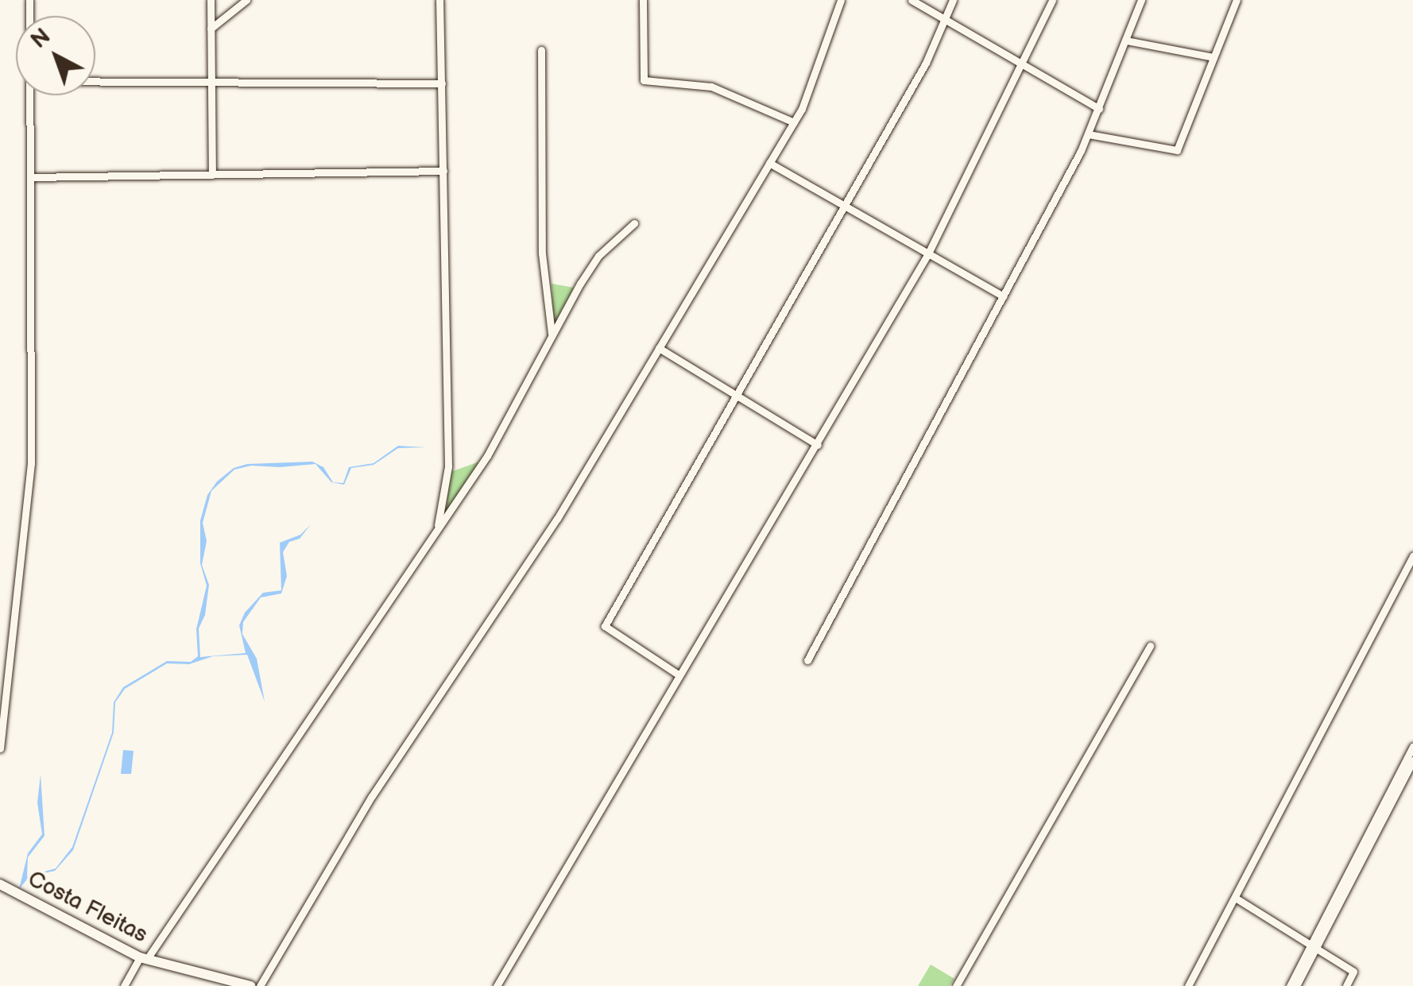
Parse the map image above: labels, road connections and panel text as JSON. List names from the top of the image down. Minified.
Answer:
{"streets":{"main road":["Costa Fleitas"]},"north":"top left"}
